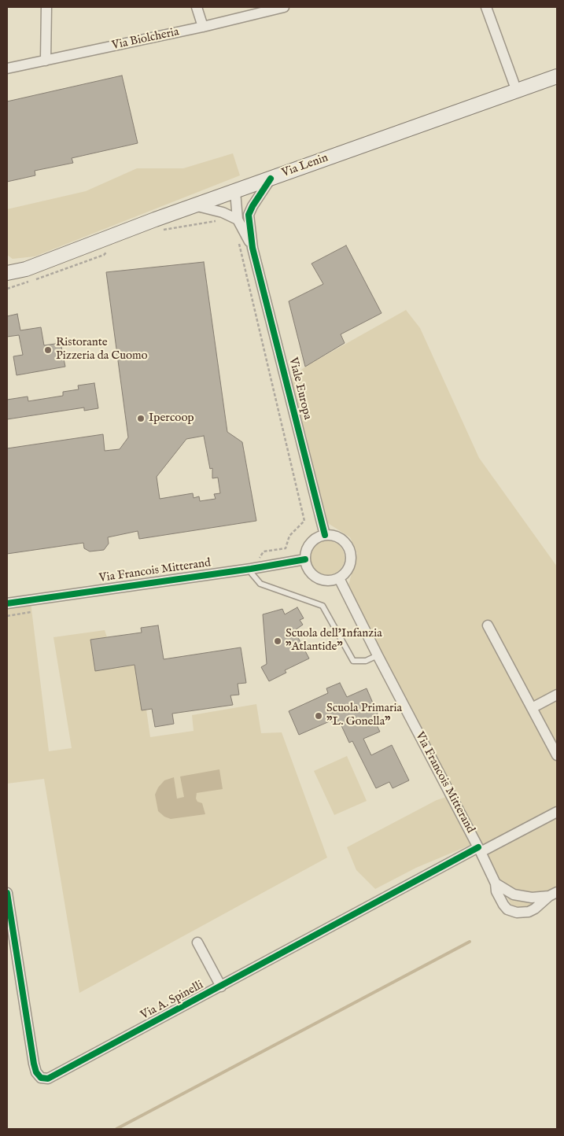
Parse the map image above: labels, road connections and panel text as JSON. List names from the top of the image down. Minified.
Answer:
{"streets":{"main road":["Via Lenin"],"street":["Via Biolcheria","Viale Europa","Via Francois Mitterand","Via A. Spinelli"]},"crossings":[["Viale Europa","Via Francois Mitterand"],["Via Francois Mitterand","Via A. Spinelli"]],"places":["Ristorante Pizzeria da Cuomo","Ipercoop","Scuola dell'Infanzia \"Atlantide\"","Scuola Primaria \"L. Gonella\""]}
